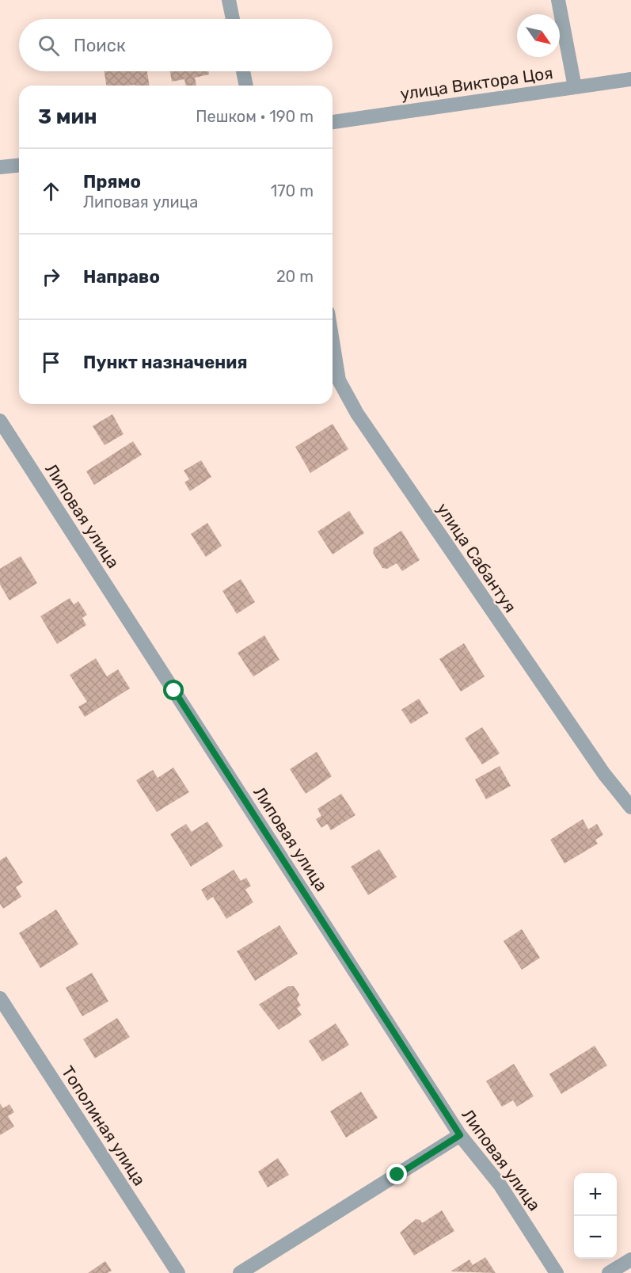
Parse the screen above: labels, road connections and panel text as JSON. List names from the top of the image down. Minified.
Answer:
{"streets":{"street":["улица Виктора Цоя","Липовая улица","улица Сабантуя","Тополиная улица"]},"north":"bottom right","page":{"search":"Поиск","heading":["3 мин","Пешком · 190 m"],"list":[["Прямо","Липовая улица","170 m"],["Направо","20 m"],"Пункт назначения"],"map_buttons":["+","−"]}}
